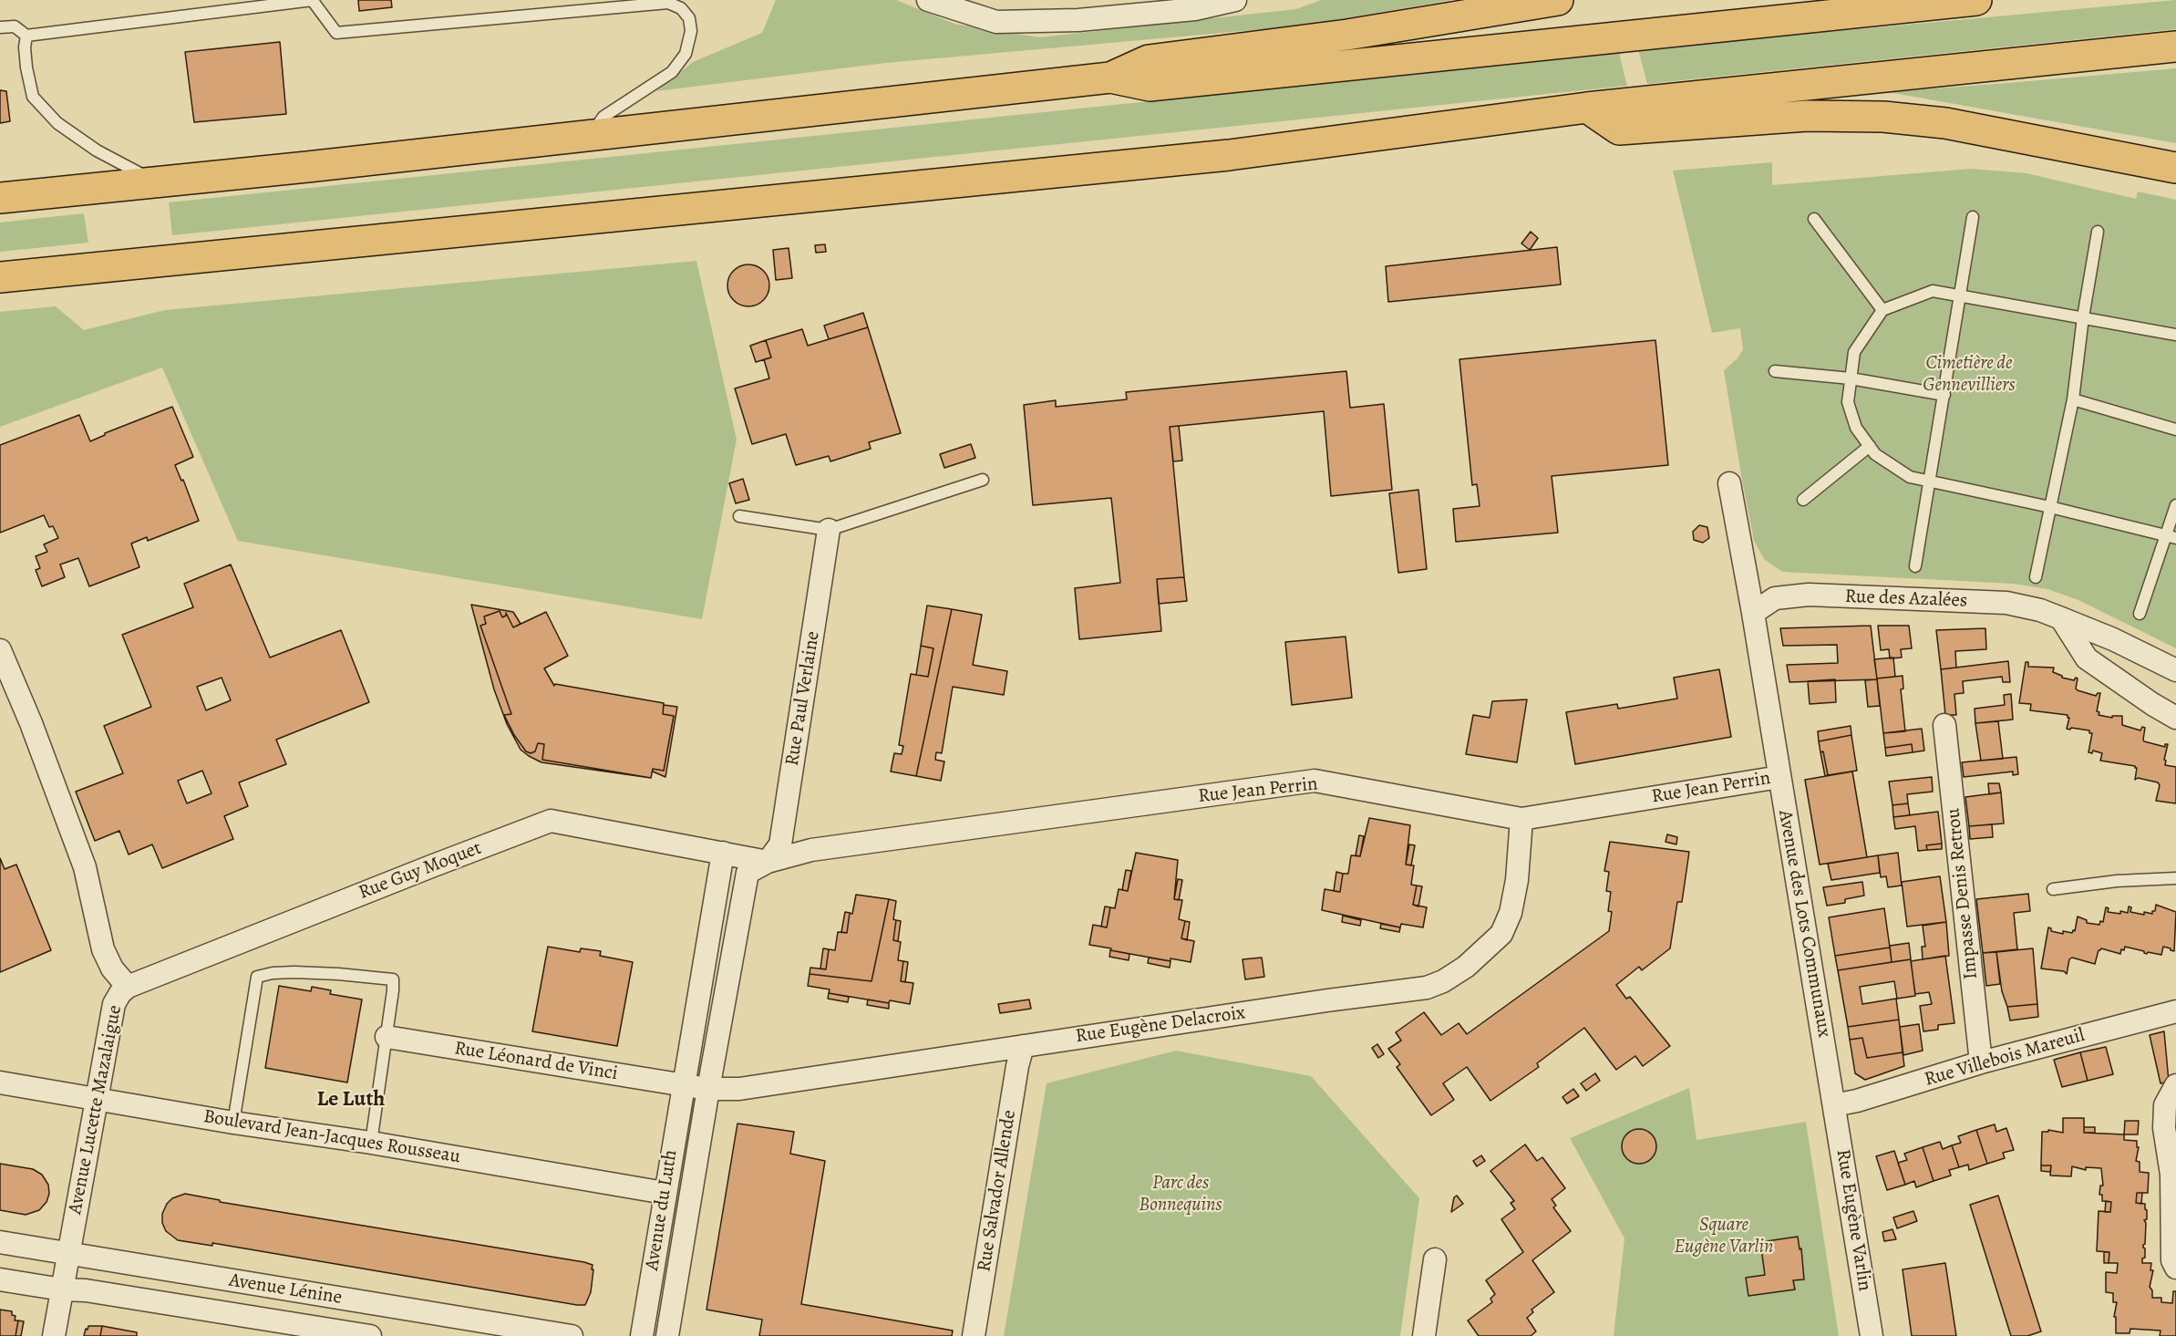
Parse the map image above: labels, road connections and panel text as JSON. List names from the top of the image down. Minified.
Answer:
{"streets":{"street":["Rue des Azalées","Rue Paul Verlaine","Rue Jean Perrin","Rue Guy Moquet","Impasse Denis Retrou","Avenue des Lots Communaux","Rue Eugène Delacroix","Rue Villebois Mareuil","Rue Léonard de Vinci","Avenue Lucette Mazalaigue","Boulevard Jean-Jacques Rousseau","Rue Salvador Allende","Avenue du Luth","Rue Eugène Varlin","Avenue Lénine"]},"crossings":[["Rue des Azalées","Avenue des Lots Communaux"],["Rue Paul Verlaine","Rue Jean Perrin"],["Rue Paul Verlaine","Rue Eugène Delacroix"],["Rue Paul Verlaine","Avenue du Luth"],["Rue Jean Perrin","Avenue des Lots Communaux"],["Rue Jean Perrin","Rue Eugène Delacroix"],["Rue Guy Moquet","Avenue Lucette Mazalaigue"],["Impasse Denis Retrou","Rue Villebois Mareuil"],["Avenue des Lots Communaux","Rue Villebois Mareuil"],["Avenue des Lots Communaux","Rue Eugène Varlin"],["Rue Eugène Delacroix","Rue Léonard de Vinci"],["Rue Eugène Delacroix","Rue Salvador Allende"],["Rue Eugène Delacroix","Avenue du Luth"],["Rue Villebois Mareuil","Rue Eugène Varlin"],["Rue Léonard de Vinci","Avenue du Luth"],["Avenue Lucette Mazalaigue","Boulevard Jean-Jacques Rousseau"],["Avenue Lucette Mazalaigue","Avenue Lénine"],["Boulevard Jean-Jacques Rousseau","Avenue du Luth"]],"districts":["Le Luth"],"parks":["Cimetière de Gennevilliers","Parc des Bonnequins","Square Eugène Varlin"]}
